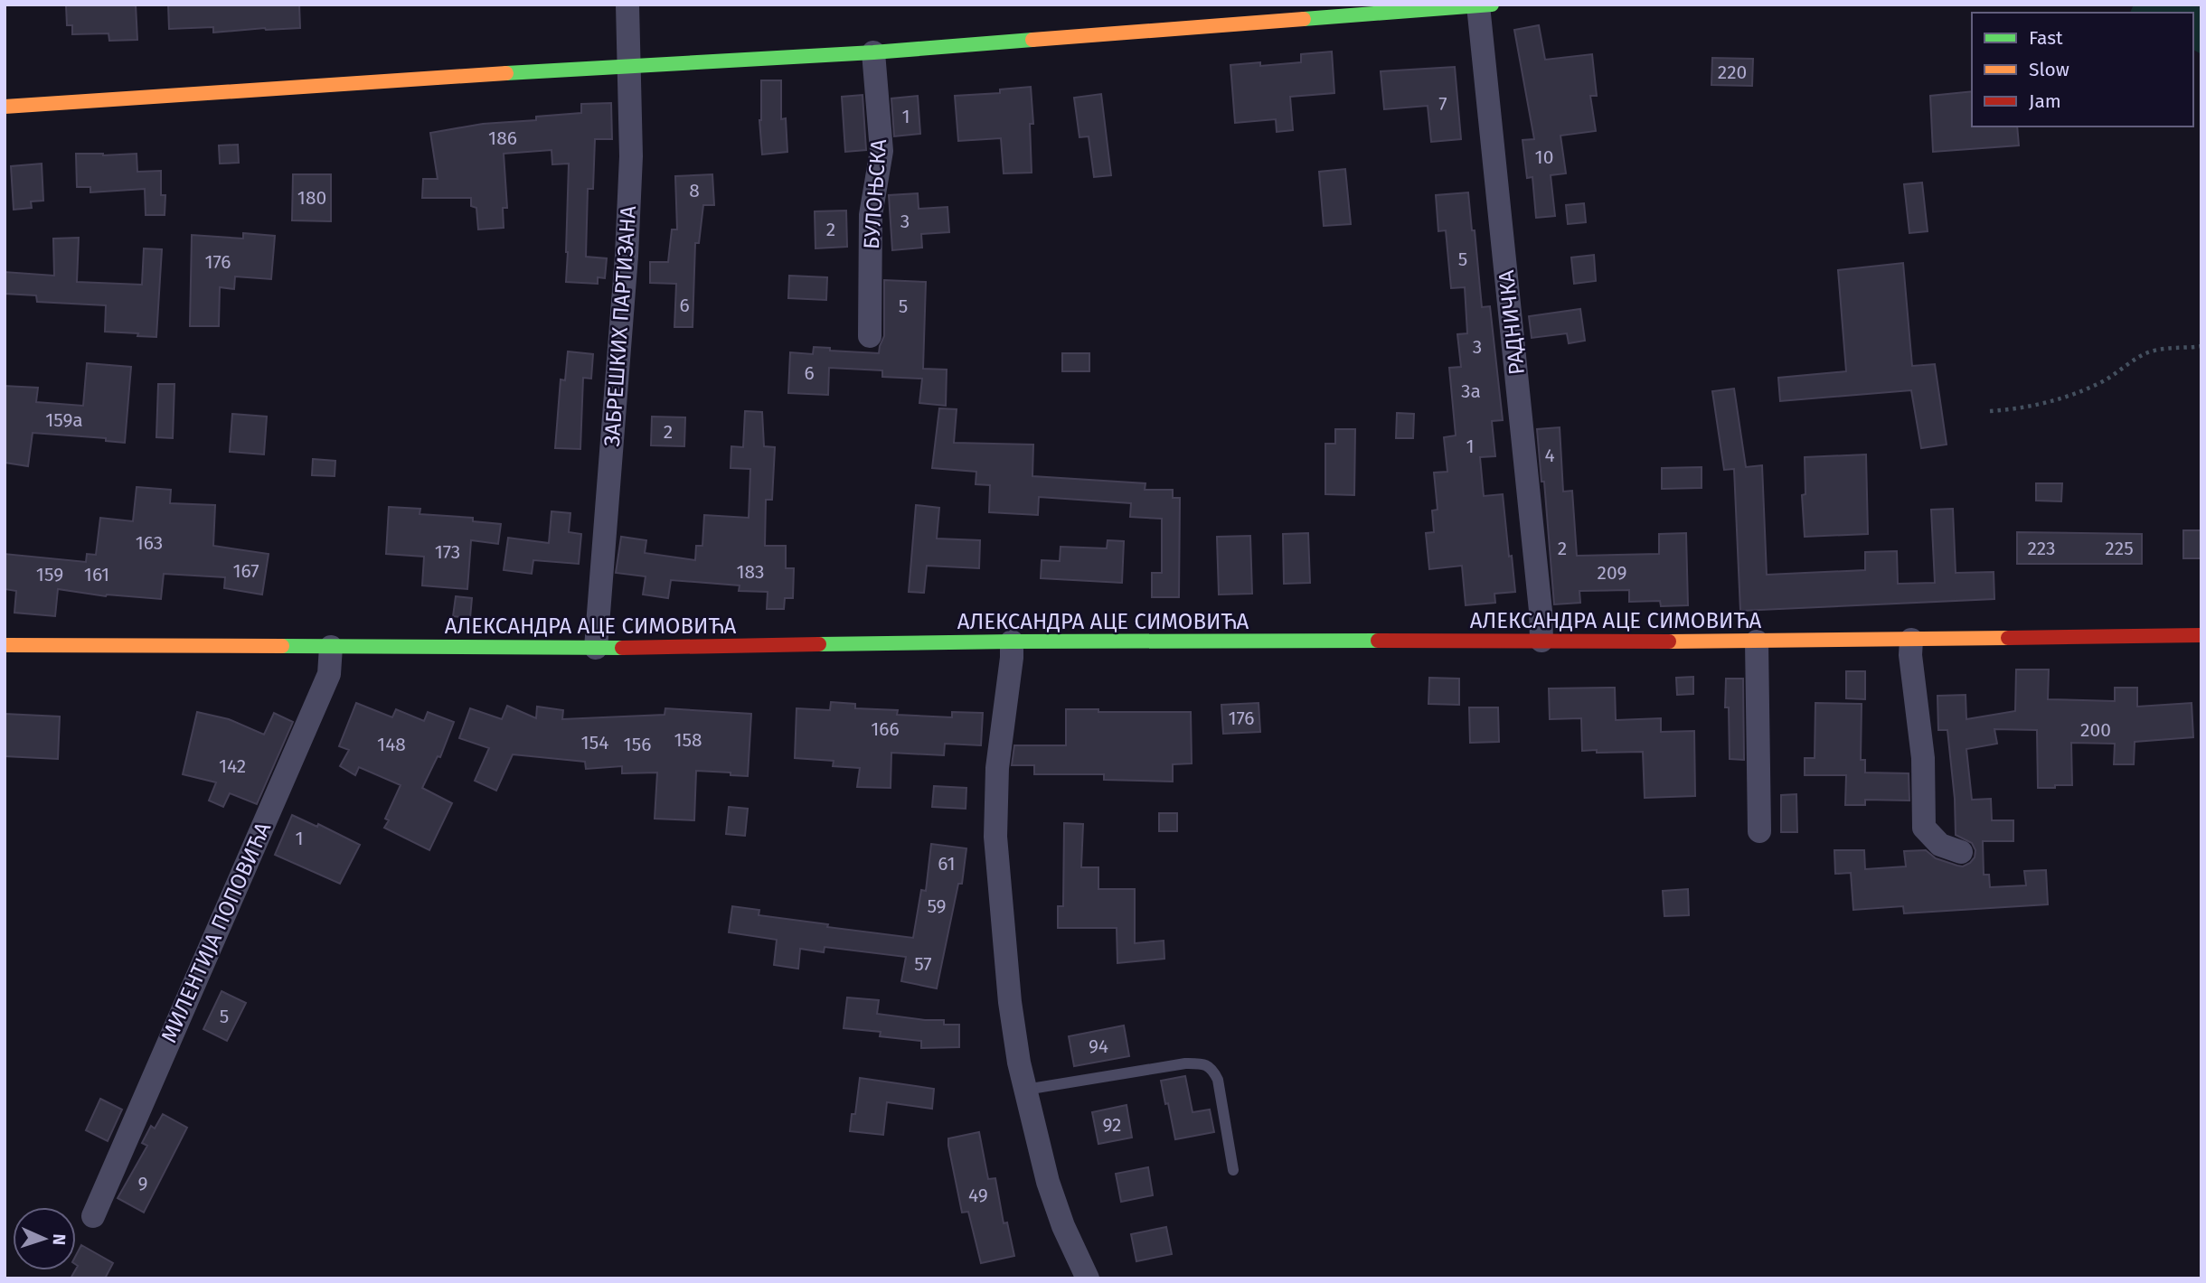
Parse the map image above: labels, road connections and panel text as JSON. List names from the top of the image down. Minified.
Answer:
{"streets":{"street":["БУЛОЊСКА","РАДНИЧКА","ЗАБРЕШКИХ ПАРТИЗАНА","АЛЕКСАНДРА АЦЕ СИМОВИЋА","МИЛЕНТИЈА ПОПОВИЋА"]},"crossings":[["РАДНИЧКА","АЛЕКСАНДРА АЦЕ СИМОВИЋА"],["ЗАБРЕШКИХ ПАРТИЗАНА","АЛЕКСАНДРА АЦЕ СИМОВИЋА"],["АЛЕКСАНДРА АЦЕ СИМОВИЋА","МИЛЕНТИЈА ПОПОВИЋА"]],"house_numbers":["220","7","1","186","10","8","180","3","2","5","176","6","5","3","6","3a","159a","2","1","4","163","2","223","225","173","167","183","209","159","161","176","166","200","158","154","148","156","142","1","61","59","57","5","94","92","9","49"],"legend":["Fast","Slow","Jam"],"north":"right"}
